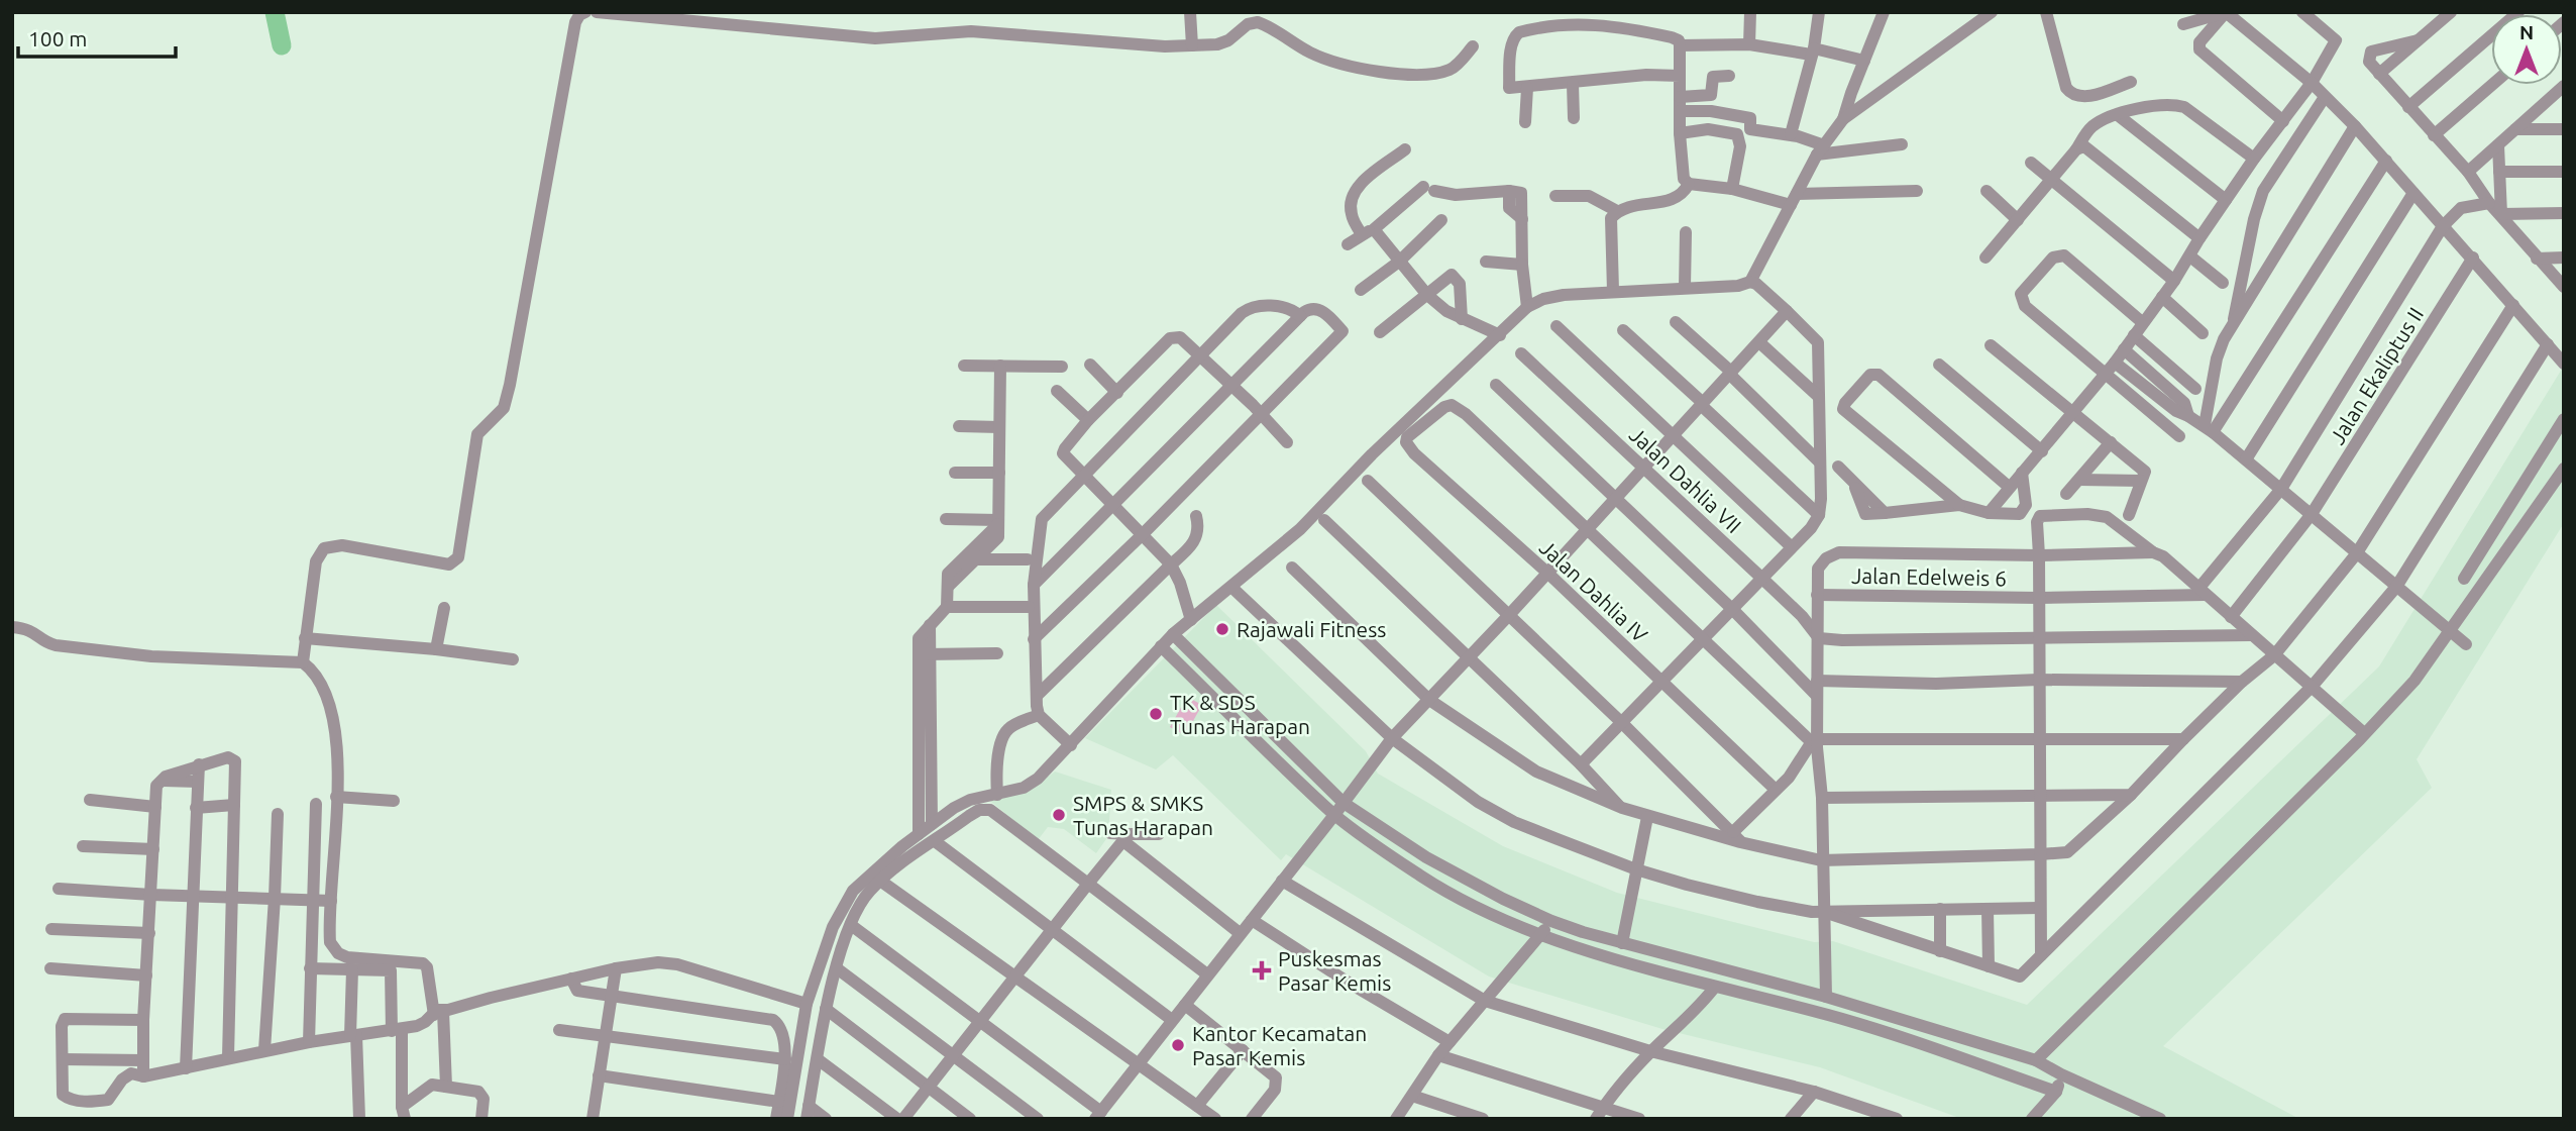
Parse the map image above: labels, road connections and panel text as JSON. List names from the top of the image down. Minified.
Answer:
{"streets":{"street":["Jalan Ekaliptus II","Jalan Dahlia VII","Jalan Edelweis 6","Jalan Dahlia IV"]},"places":{"other":["Rajawali Fitness","TK & SDS Tunas Harapan","SMPS & SMKS Tunas Harapan","Kantor Kecamatan Pasar Kemis"],"health":["Puskesmas Pasar Kemis"]},"scale_bar":"100 m","north":"top"}
